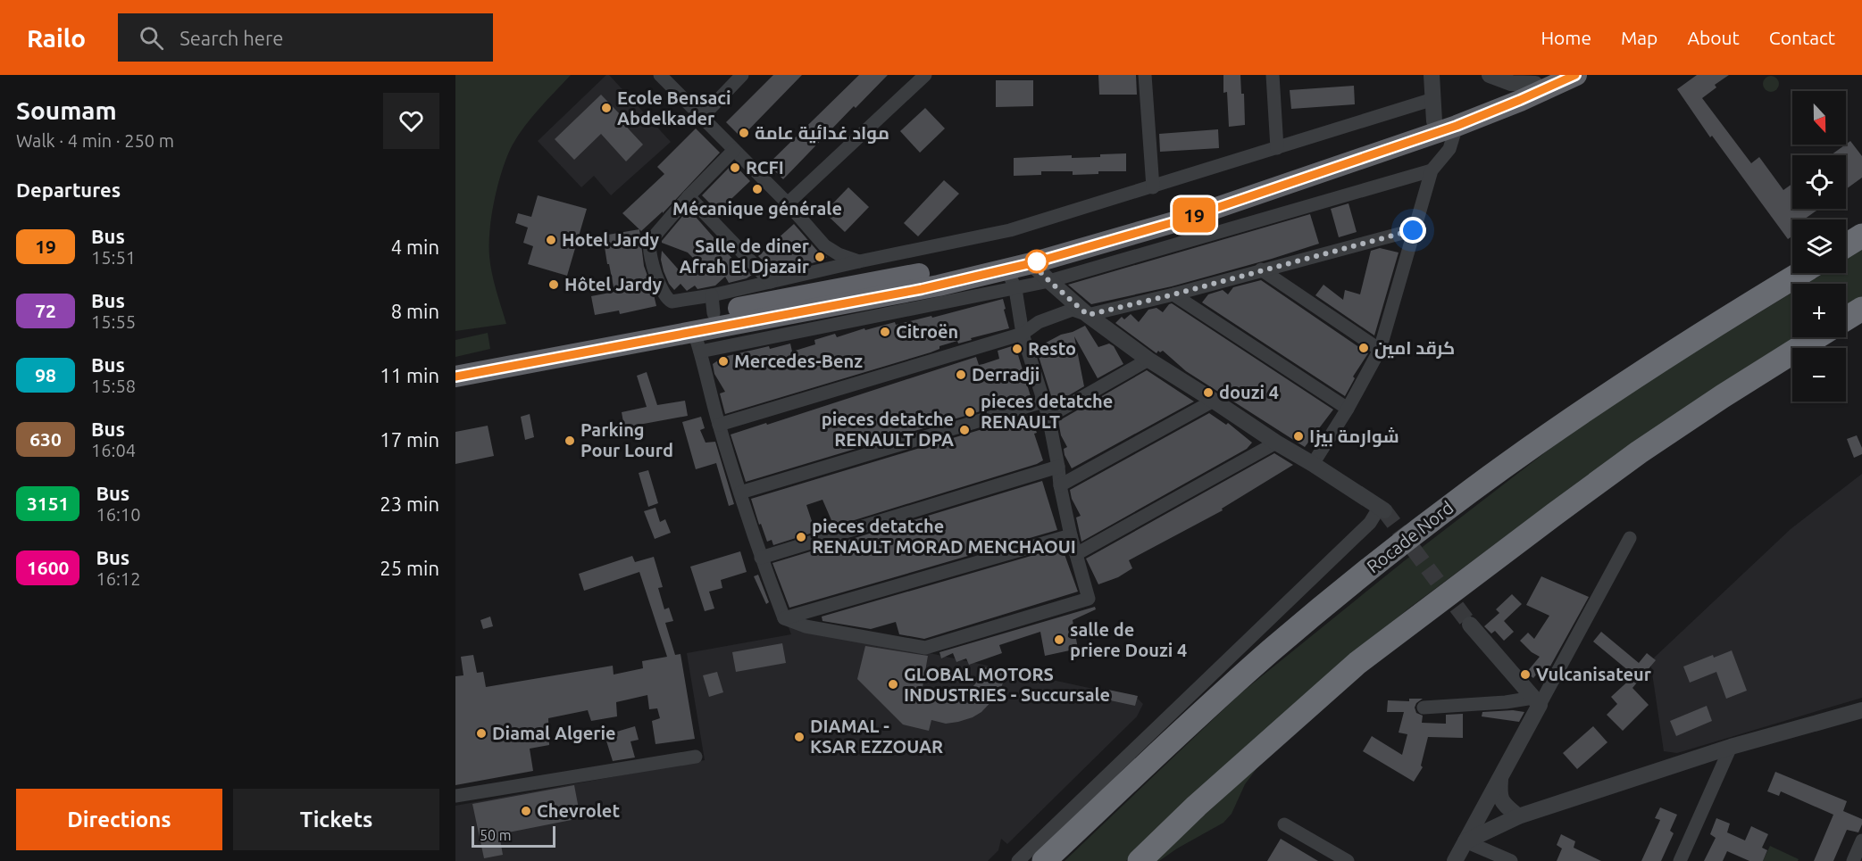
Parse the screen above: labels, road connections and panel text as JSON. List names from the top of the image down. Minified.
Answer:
{"streets":{"highway":["Rocade Nord"]},"places":["Ecole Bensaci Abdelkader","مواد غدائية عامة","RCFI","Mécanique générale","Hotel Jardy","Salle de diner Afrah El Djazair","Hôtel Jardy","Citroën","كرقد امين","Resto","Mercedes-Benz","Derradji","douzi 4","pieces detatche RENAULT","pieces detatche RENAULT DPA","شوارمة بيزا","Parking Pour Lourd","pieces detatche RENAULT MORAD MENCHAOUI","salle de priere Douzi 4","Vulcanisateur","GLOBAL MOTORS INDUSTRIES - Succursale","Diamal Algerie","DIAMAL - KSAR EZZOUAR","Chevrolet"],"lines":["bus line 19"],"scale_bar":"50 m","north":"bottom","page":{"header":"Railo","search":"Search here","nav":["Home","Map","About","Contact"],"heading":[["Soumam","Walk · 4 min · 250 m"],"Departures"],"on_map":"19","map_buttons":["+","−"],"list":[{"mark":"19","name":"Bus","note":"15:51","value":"4 min"},{"mark":"72","name":"Bus","note":"15:55","value":"8 min"},{"mark":"98","name":"Bus","note":"15:58","value":"11 min"},{"mark":"630","name":"Bus","note":"16:04","value":"17 min"},{"mark":"3151","name":"Bus","note":"16:10","value":"23 min"},{"mark":"1600","name":"Bus","note":"16:12","value":"25 min"}],"buttons":["Directions","Tickets"],"scale":"50 m"}}
